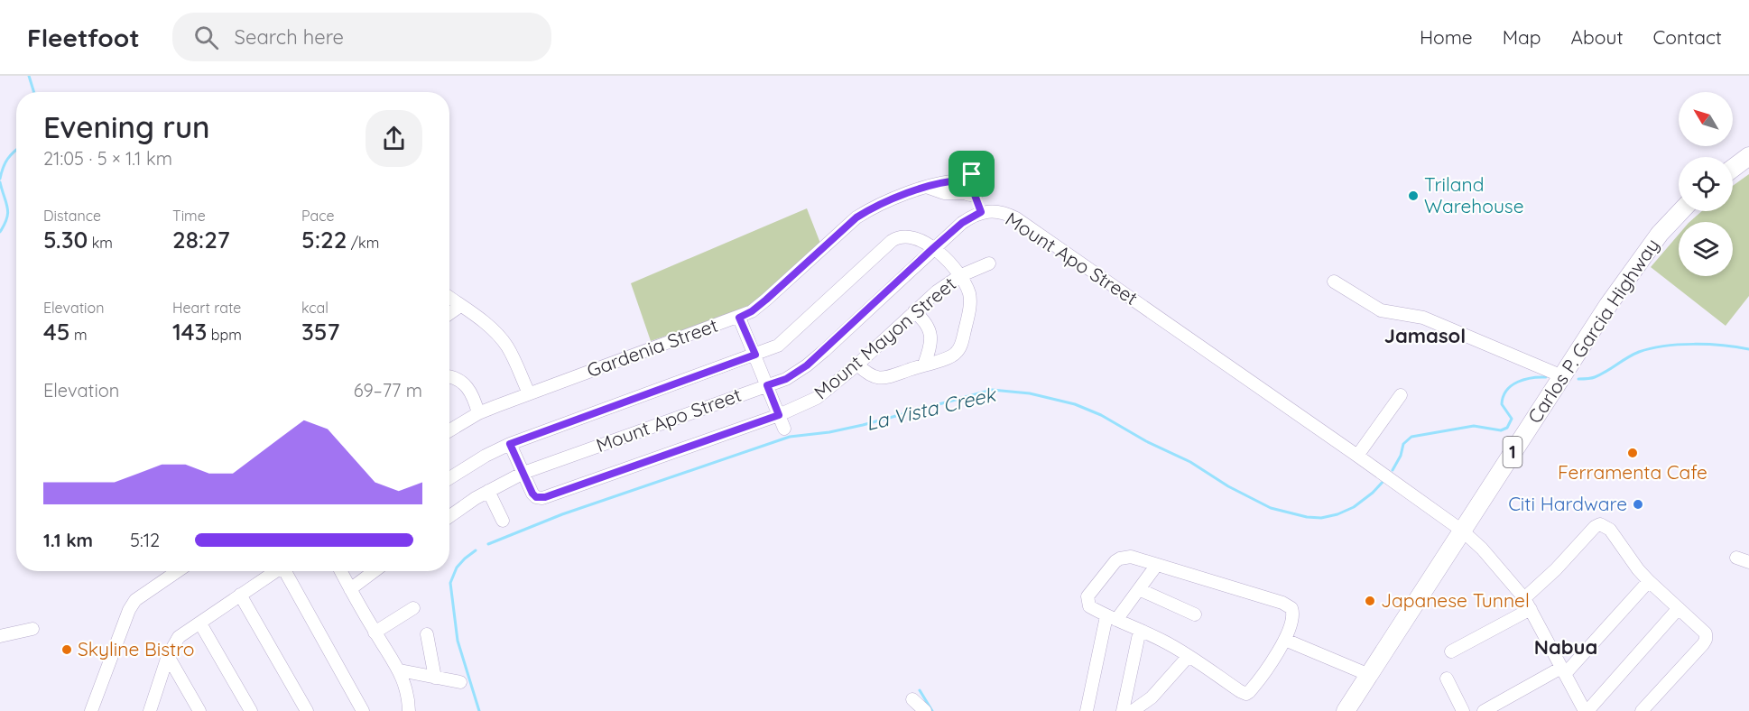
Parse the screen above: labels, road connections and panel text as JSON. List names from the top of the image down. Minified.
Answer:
{"streets":{"highway":["Carlos P. Garcia Highway","1"],"street":["Mount Apo Street","Mount Mayon Street","Gardenia Street"]},"crossings":[["Mount Apo Street","Carlos P. Garcia Highway"],["Mount Apo Street","Mount Mayon Street"],["Mount Apo Street","Gardenia Street"]],"districts":["Jamasol","Nabua"],"water":["La Vista Creek"],"places":["Triland Warehouse","Ferramenta Cafe","Citi Hardware","Japanese Tunnel","Skyline Bistro"],"north":"top left","page":{"header":"Fleetfoot","search":"Search here","nav":["Home","Map","About","Contact"],"heading":["Evening run","21:05 · 5 × 1.1 km"],"stats":[["Distance","5.30 km"],["Time","28:27"],["Pace","5:22 /km"],["Elevation","45 m"],["Heart rate","143 bpm"],["kcal","357"]],"chart":["Elevation","69–77 m"],"list":[{"name":"1.1 km","note":"5:12"}]}}
